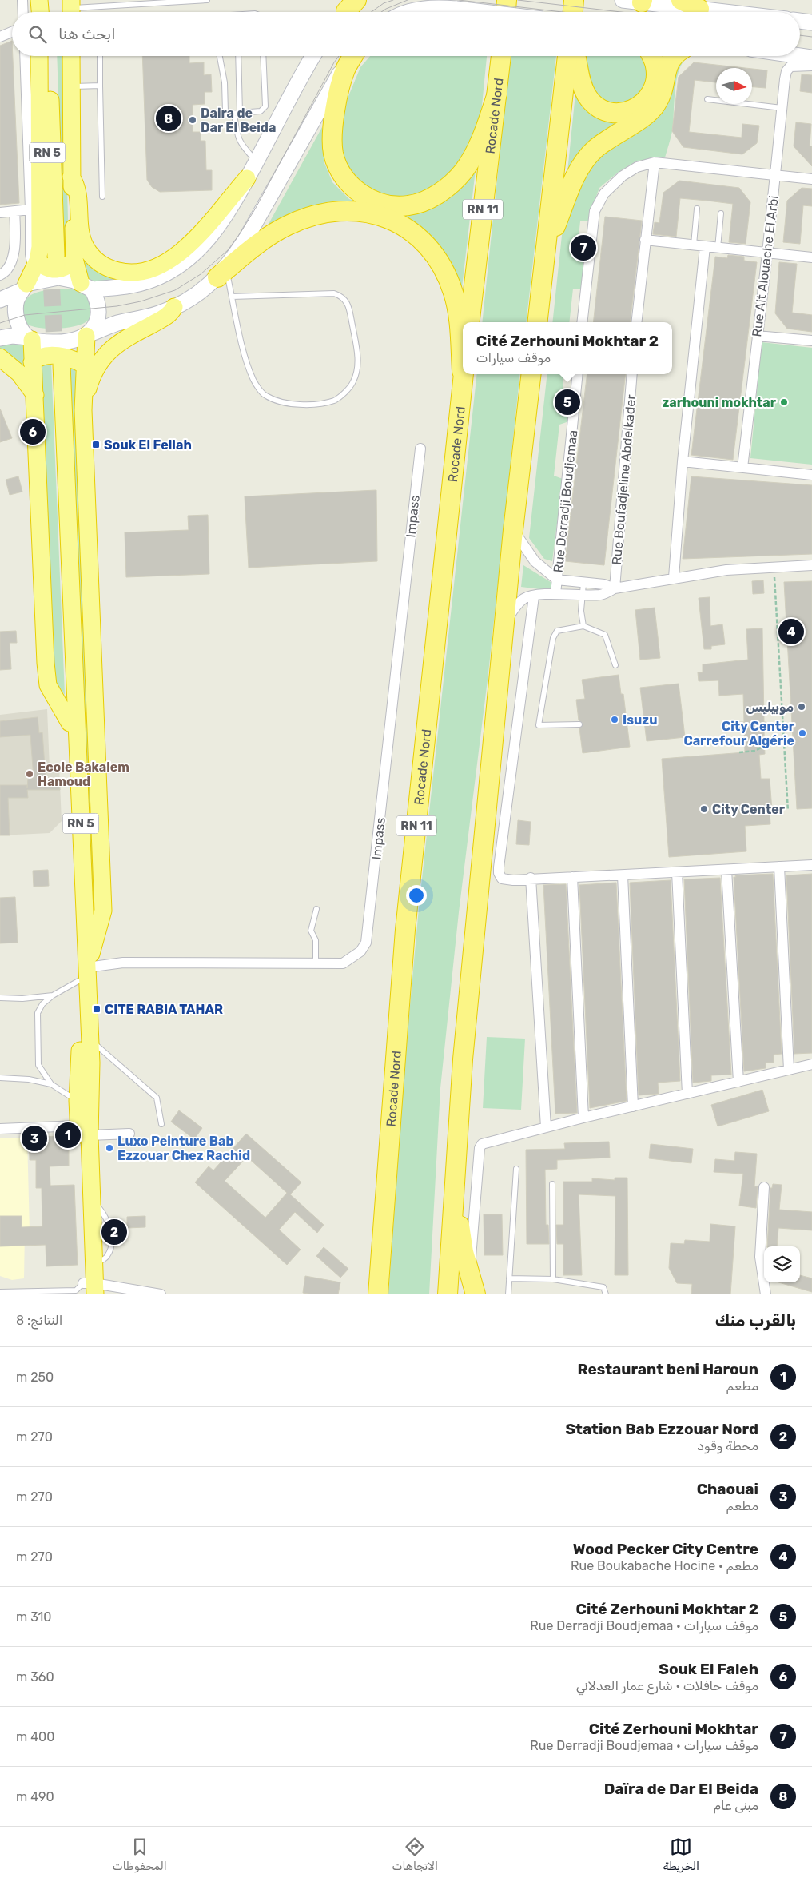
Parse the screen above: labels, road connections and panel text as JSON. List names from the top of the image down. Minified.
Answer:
{"streets":{"highway":["Rocade Nord","RN 5","RN 11"],"street":["Rue Ait Alouache El Arbi","Rue Boufadjeline Abdelkader","Rue Derradji Boudjemaa","Impass"]},"crossings":[["RN 5","Impass"],["Rue Boufadjeline Abdelkader","Rue Derradji Boudjemaa"]],"places":{"other":["Daira de Dar El Beida","zarhouni mokhtar","موبيليس","Isuzu","City Center Carrefour Algérie","Ecole Bakalem Hamoud","City Center","Luxo Peinture Bab Ezzouar Chez Rachid"],"transit":["Souk El Fellah","CITE RABIA TAHAR"]},"north":"right","page":{"search":"ابحث هنا","pins":["8","7","5","6","4","1","3","2"],"popup":["Cité Zerhouni Mokhtar 2","موقف سيارات"],"heading":["بالقرب منك","النتائج: 8"],"list":[{"mark":"1","name":"Restaurant beni Haroun","note":"مطعم","value":"250 m"},{"mark":"2","name":"Station Bab Ezzouar Nord","note":"محطة وقود","value":"270 m"},{"mark":"3","name":"Chaouai","note":"مطعم","value":"270 m"},{"mark":"4","name":"Wood Pecker City Centre","note":"مطعم · Rue Boukabache Hocine","value":"270 m"},{"mark":"5","name":"Cité Zerhouni Mokhtar 2","note":"موقف سيارات · Rue Derradji Boudjemaa","value":"310 m"},{"mark":"6","name":"Souk El Faleh","note":"موقف حافلات · شارع عمار العدلاني","value":"360 m"},{"mark":"7","name":"Cité Zerhouni Mokhtar","note":"موقف سيارات · Rue Derradji Boudjemaa","value":"400 m"},{"mark":"8","name":"Daïra de Dar El Beida","note":"مبنى عام","value":"490 m"}],"nav":["الخريطة","الاتجاهات","المحفوظات"]}}
